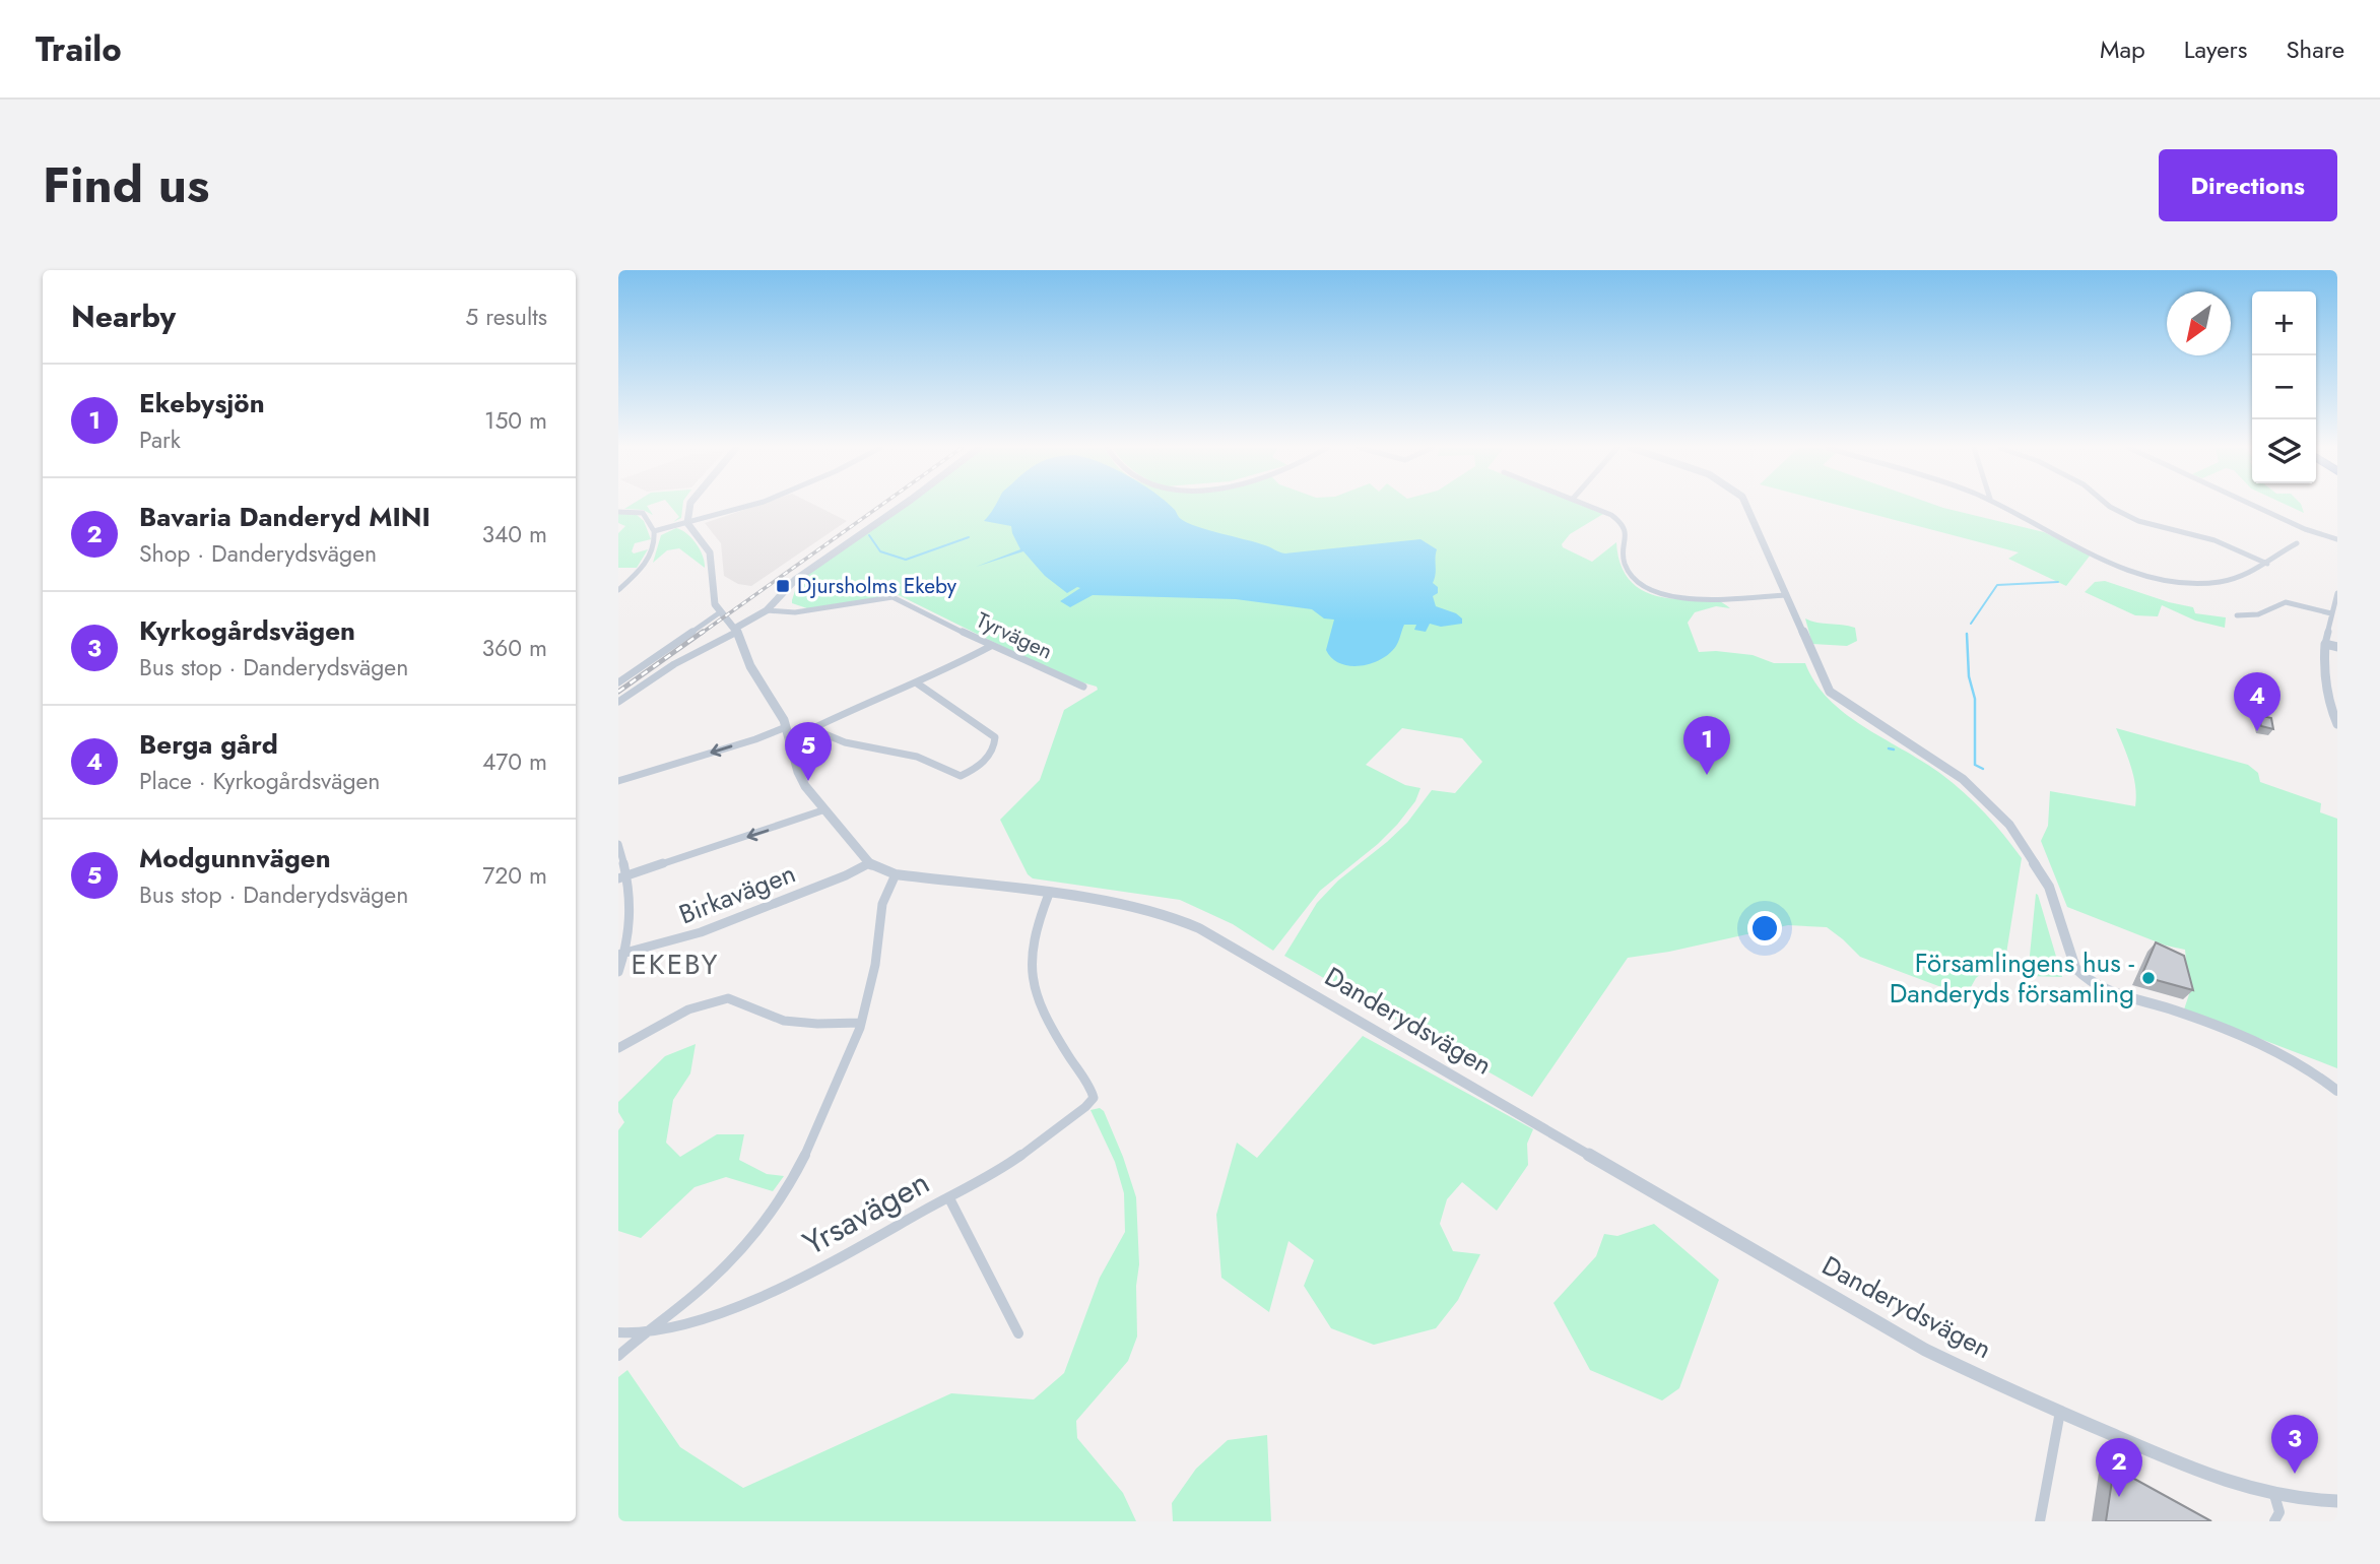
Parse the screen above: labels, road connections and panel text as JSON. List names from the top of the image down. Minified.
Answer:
{"streets":{"street":["Tyrvägen","Birkavägen","Danderydsvägen","Yrsavägen"]},"crossings":[["Birkavägen","Danderydsvägen"],["Danderydsvägen","Yrsavägen"]],"districts":["EKEBY"],"places":{"transit":["Djursholms Ekeby"],"other":["Församlingens hus - Danderyds församling"]},"north":"bottom left","page":{"header":"Trailo","nav":["Map","Layers","Share"],"title":"Find us","buttons":"Directions","heading":["Nearby","5 results"],"map_buttons":["+","−"],"list":[{"mark":"1","name":"Ekebysjön","note":"Park","value":"150 m"},{"mark":"2","name":"Bavaria Danderyd MINI","note":"Shop · Danderydsvägen","value":"340 m"},{"mark":"3","name":"Kyrkogårdsvägen","note":"Bus stop · Danderydsvägen","value":"360 m"},{"mark":"4","name":"Berga gård","note":"Place · Kyrkogårdsvägen","value":"470 m"},{"mark":"5","name":"Modgunnvägen","note":"Bus stop · Danderydsvägen","value":"720 m"}],"pins":["4","1","5","3","2"]}}
